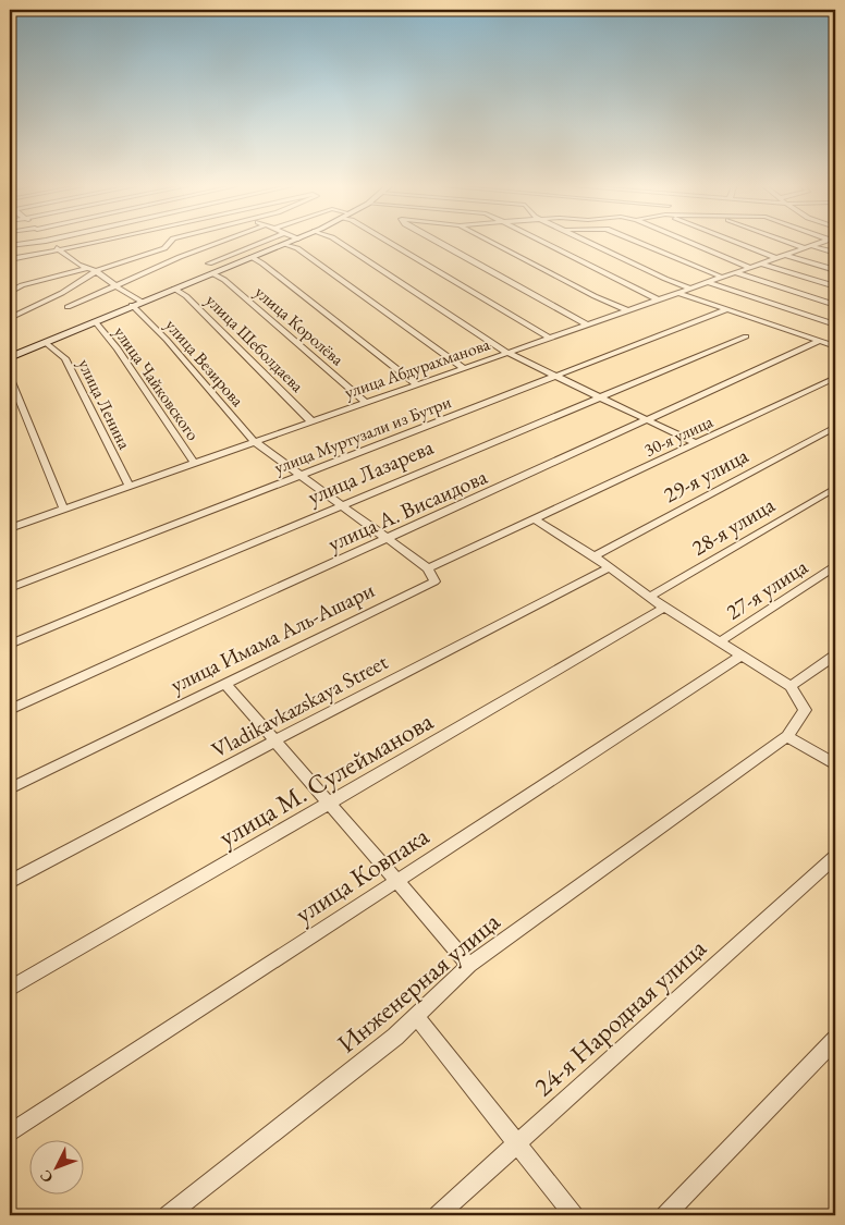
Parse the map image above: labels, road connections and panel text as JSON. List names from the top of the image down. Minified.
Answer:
{"streets":{"street":["улица Королёва","улица Шеболдаева","улица Везирова","улица Абдурахманова","улица Чайковского","улица Ленина","улица Муртузали из Бутри","30-я улица","улица Лазарева","29-я улица","улица А. Висаидова","28-я улица","27-я улица","улица Имама Аль-Ашари","Vladikavkazskaya Street","улица М. Сулейманова","улица Ковпака","Инженерная улица","24-я Народная улица"]},"crossings":[["улица Королёва","улица Абдурахманова"],["улица Шеболдаева","улица Абдурахманова"],["улица Везирова","улица Абдурахманова"],["улица Везирова","улица Муртузали из Бутри"],["улица Везирова","улица Лазарева"],["улица Везирова","улица А. Висаидова"],["улица Везирова","улица Имама Аль-Ашари"],["улица Абдурахманова","улица Чайковского"],["улица Абдурахманова","улица Ленина"]],"north":"bottom left"}
